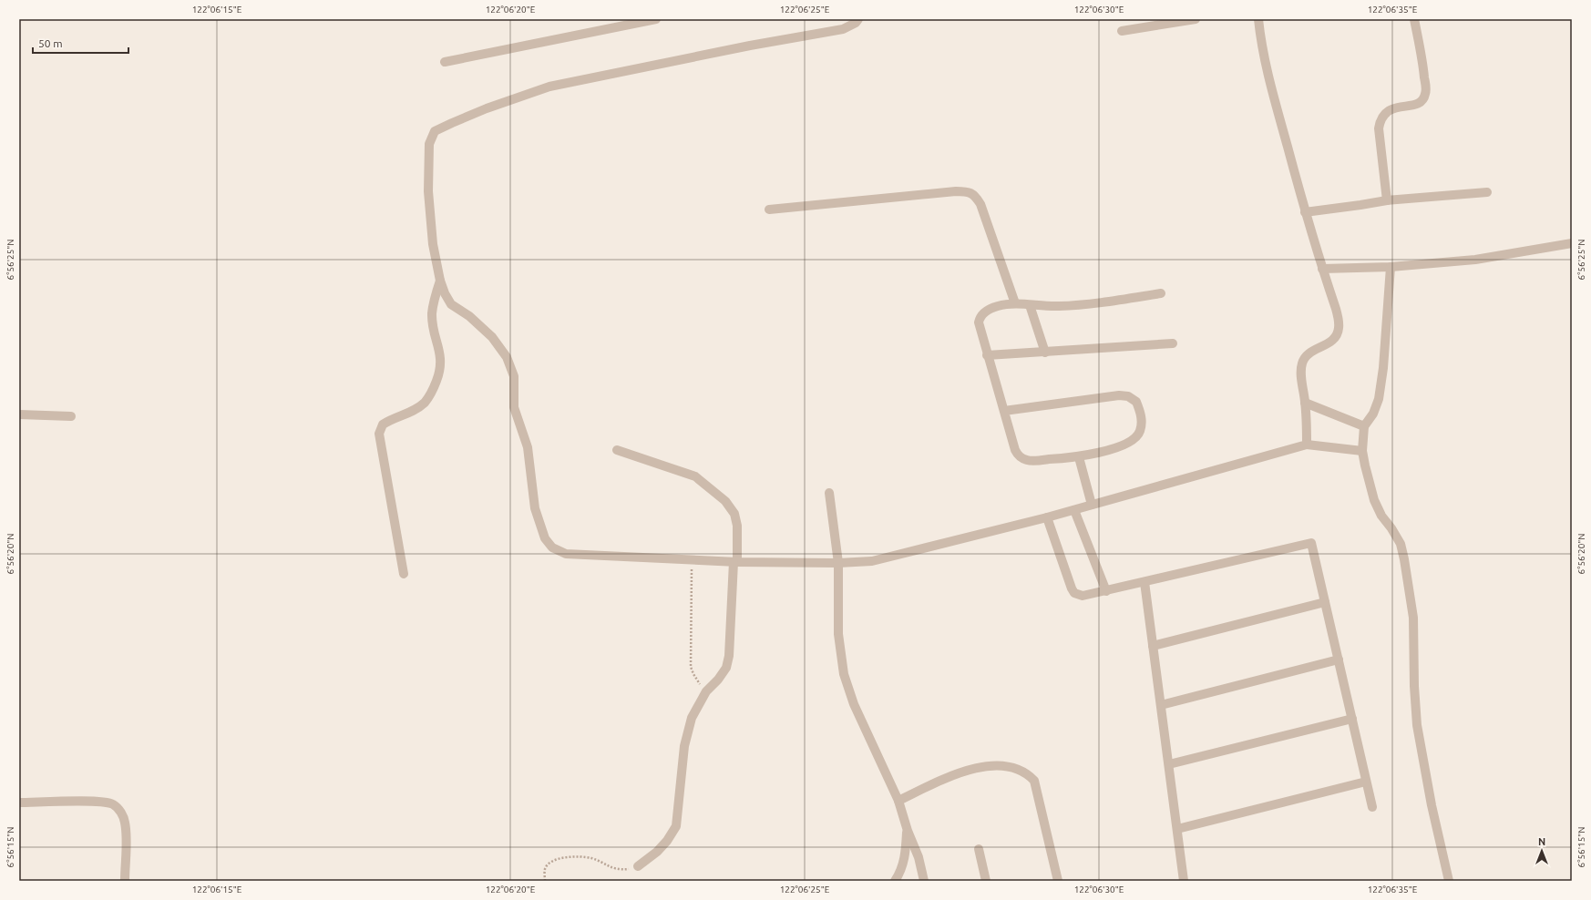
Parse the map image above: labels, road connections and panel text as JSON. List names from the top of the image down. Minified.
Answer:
{"scale_bar":"50 m","north":"top","coordinates":["122°06'15\"E","122°06'20\"E","122°06'25\"E","122°06'30\"E","122°06'35\"E","6°56'25\"N","6°56'20\"N","6°56'15\"N"]}
